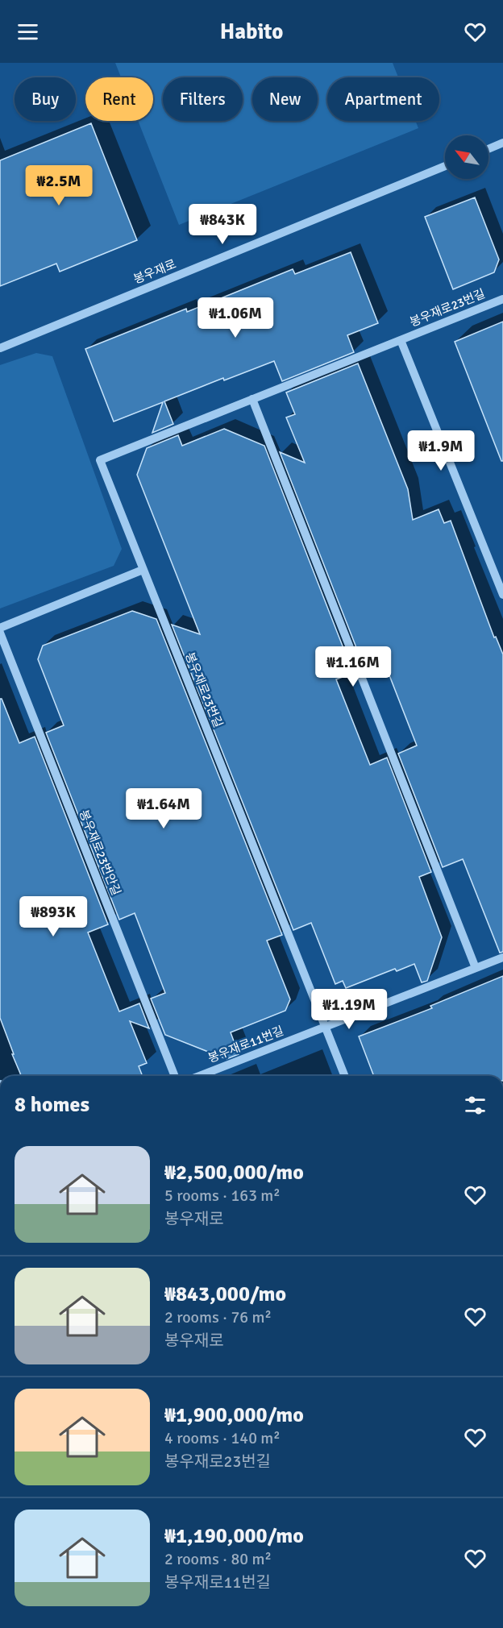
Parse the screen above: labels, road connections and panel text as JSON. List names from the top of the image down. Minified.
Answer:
{"streets":{"street":["봉우재로","봉우재로23번길","봉우재로23번안길","봉우재로11번길"]},"crossings":[["봉우재로23번길","봉우재로11번길"]],"north":"top left","page":{"header":"Habito","chip":["Buy","Rent","Filters","New","Apartment"],"price":["₩2.5M","₩843K","₩1.06M","₩1.9M","₩1.16M","₩1.64M","₩893K","₩1.19M"],"heading":"8 homes","list":[{"name":"₩2,500,000/mo","note":"5 rooms · 163 m² · 봉우재로"},{"name":"₩843,000/mo","note":"2 rooms · 76 m² · 봉우재로"},{"name":"₩1,900,000/mo","note":"4 rooms · 140 m² · 봉우재로23번길"},{"name":"₩1,190,000/mo","note":"2 rooms · 80 m² · 봉우재로11번길"}]}}
